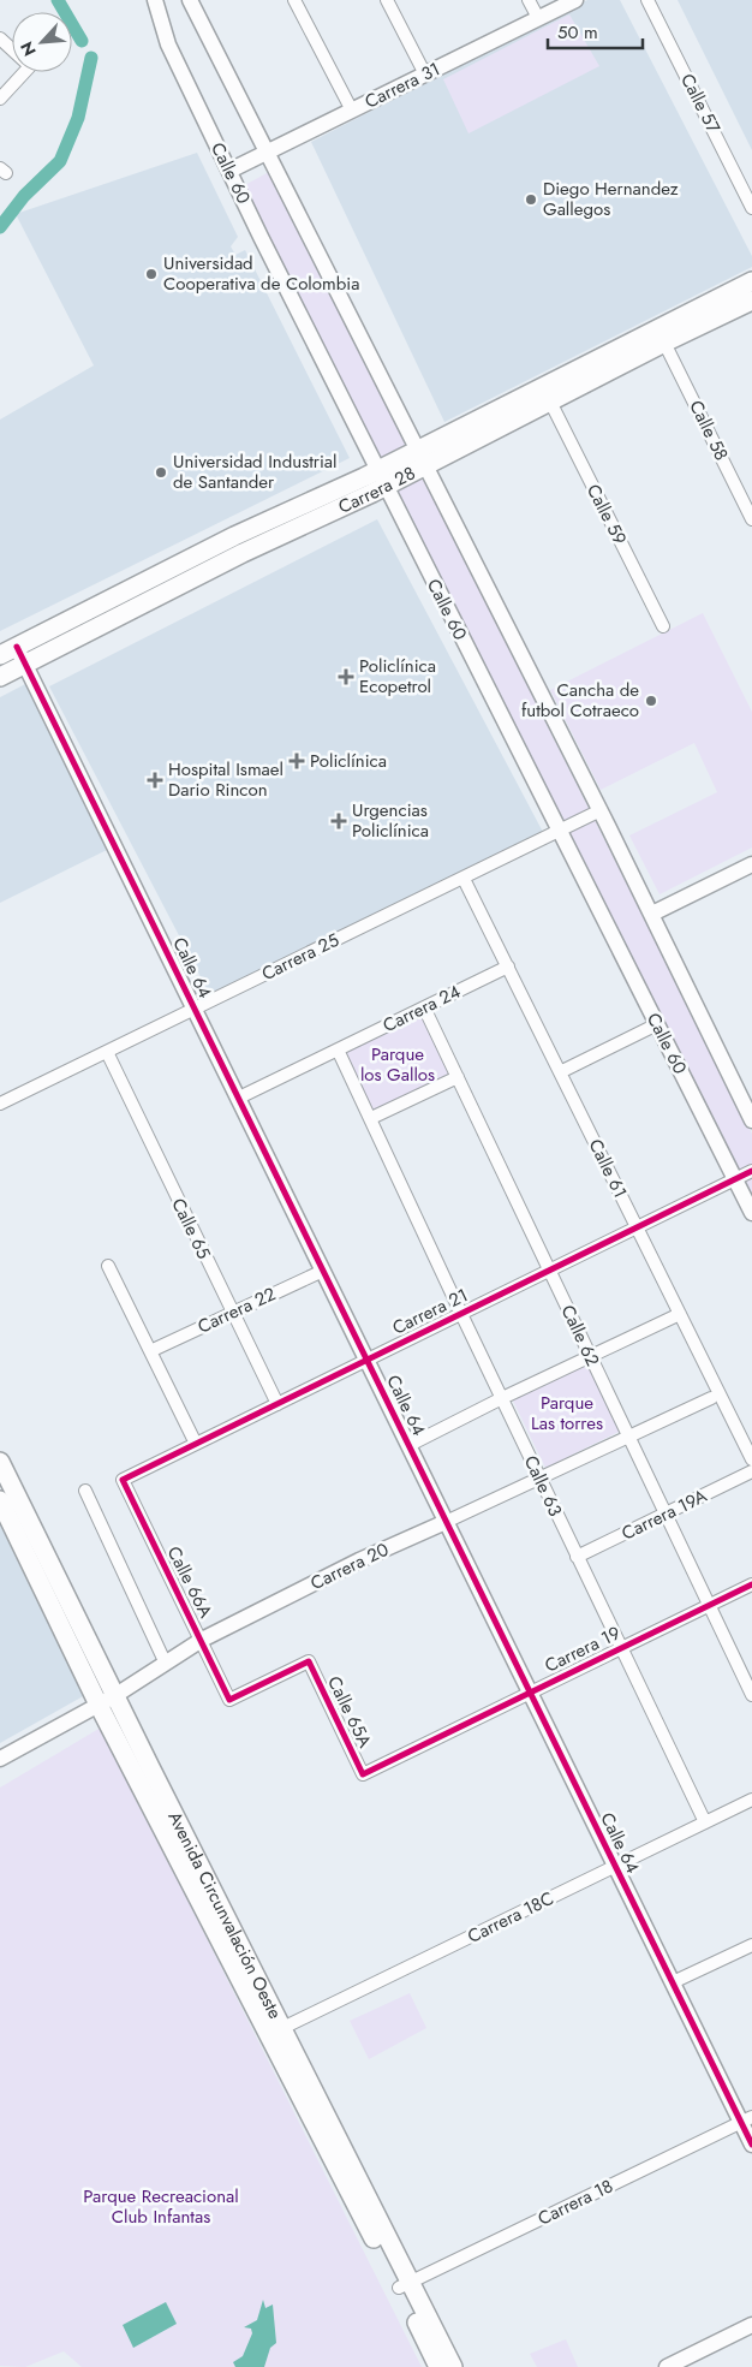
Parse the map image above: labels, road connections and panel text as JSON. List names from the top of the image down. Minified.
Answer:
{"streets":{"main road":["Carrera 28","Avenida Circunvalación Oeste"],"street":["Carrera 31","Calle 57","Calle 60","Calle 58","Calle 59","Carrera 25","Calle 64","Carrera 24","Calle 61","Calle 65","Carrera 22","Carrera 21","Calle 62","Calle 63","Carrera 19A","Carrera 20","Calle 66A","Carrera 19","Calle 65A","Carrera 18C","Carrera 18"]},"crossings":[["Carrera 31","Calle 60"],["Calle 60","Carrera 28"],["Calle 60","Carrera 25"],["Calle 60","Carrera 21"],["Calle 58","Carrera 28"],["Carrera 28","Calle 59"],["Carrera 28","Calle 64"],["Carrera 25","Calle 64"],["Carrera 25","Calle 61"],["Carrera 25","Calle 65"],["Calle 64","Carrera 24"],["Calle 64","Carrera 22"],["Calle 64","Carrera 21"],["Calle 64","Carrera 20"],["Calle 64","Carrera 19"],["Calle 64","Carrera 18C"],["Calle 64","Carrera 18"],["Carrera 24","Calle 61"],["Carrera 24","Calle 62"],["Carrera 24","Calle 63"],["Calle 61","Carrera 21"],["Calle 65","Carrera 22"],["Calle 65","Carrera 21"],["Carrera 21","Calle 62"],["Carrera 21","Calle 63"],["Carrera 21","Calle 66A"],["Calle 62","Carrera 19A"],["Calle 62","Carrera 20"],["Calle 62","Carrera 19"],["Calle 63","Carrera 19A"],["Calle 63","Carrera 20"],["Calle 63","Carrera 19"],["Calle 63","Carrera 18C"],["Carrera 20","Calle 66A"],["Carrera 20","Avenida Circunvalación Oeste"],["Calle 66A","Calle 65A"],["Carrera 19","Calle 65A"],["Avenida Circunvalación Oeste","Carrera 18C"],["Avenida Circunvalación Oeste","Carrera 18"]],"parks":["Parque los Gallos","Parque Las torres","Parque Recreacional Club Infantas"],"places":{"other":["Diego Hernandez Gallegos","Universidad Cooperativa de Colombia","Universidad Industrial de Santander","Cancha de futbol Cotraeco"],"health":["Policlínica Ecopetrol","Policlínica","Hospital Ismael Dario Rincon","Urgencias Policlínica"]},"scale_bar":"50 m","north":"bottom left"}
